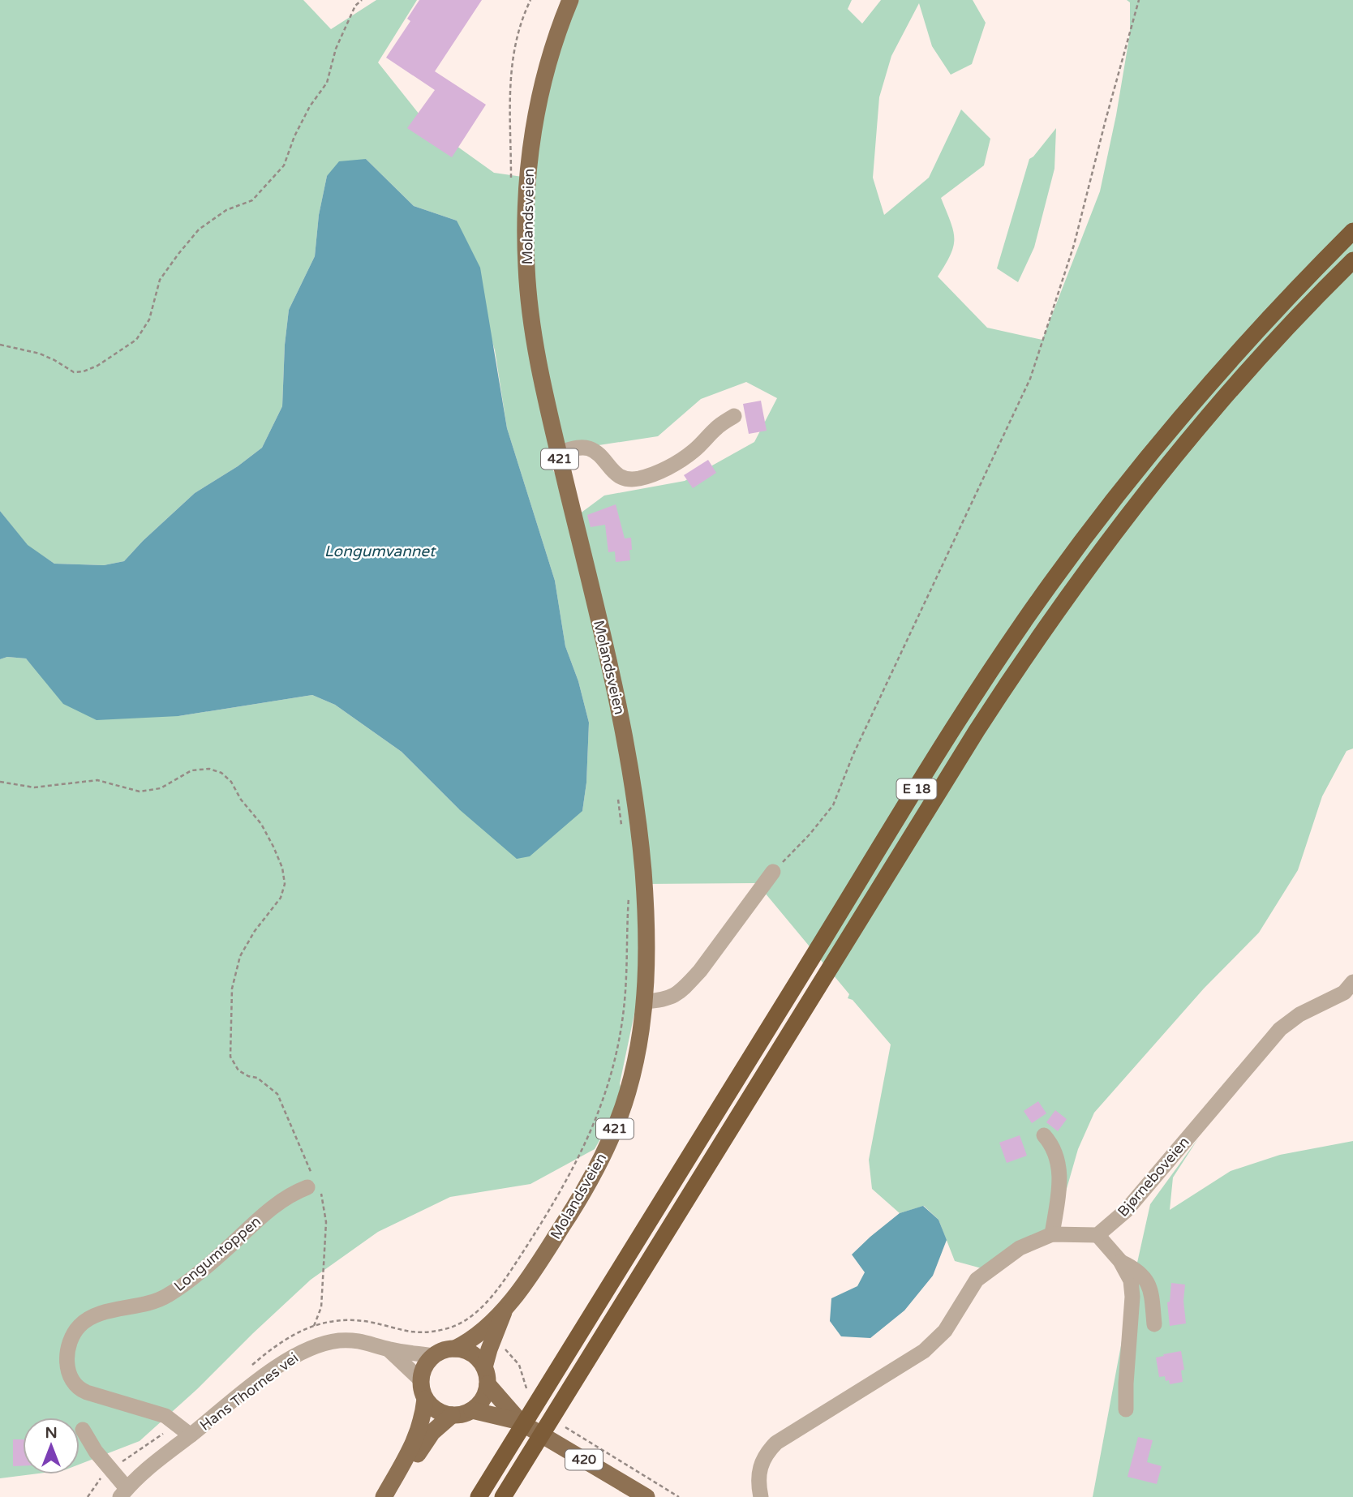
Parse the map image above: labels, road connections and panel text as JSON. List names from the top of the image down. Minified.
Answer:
{"streets":{"highway":["E 18"],"main road":["Molandsveien","421","420"],"street":["Bjørneboveien","Longumtoppen","Hans Thornes vei"]},"crossings":[["Molandsveien","421"],["Molandsveien","Hans Thornes vei"],["Molandsveien","420"],["421","Hans Thornes vei"],["421","420"],["E 18","420"],["Longumtoppen","Hans Thornes vei"],["Hans Thornes vei","420"]],"water":["Longumvannet"],"north":"top"}
